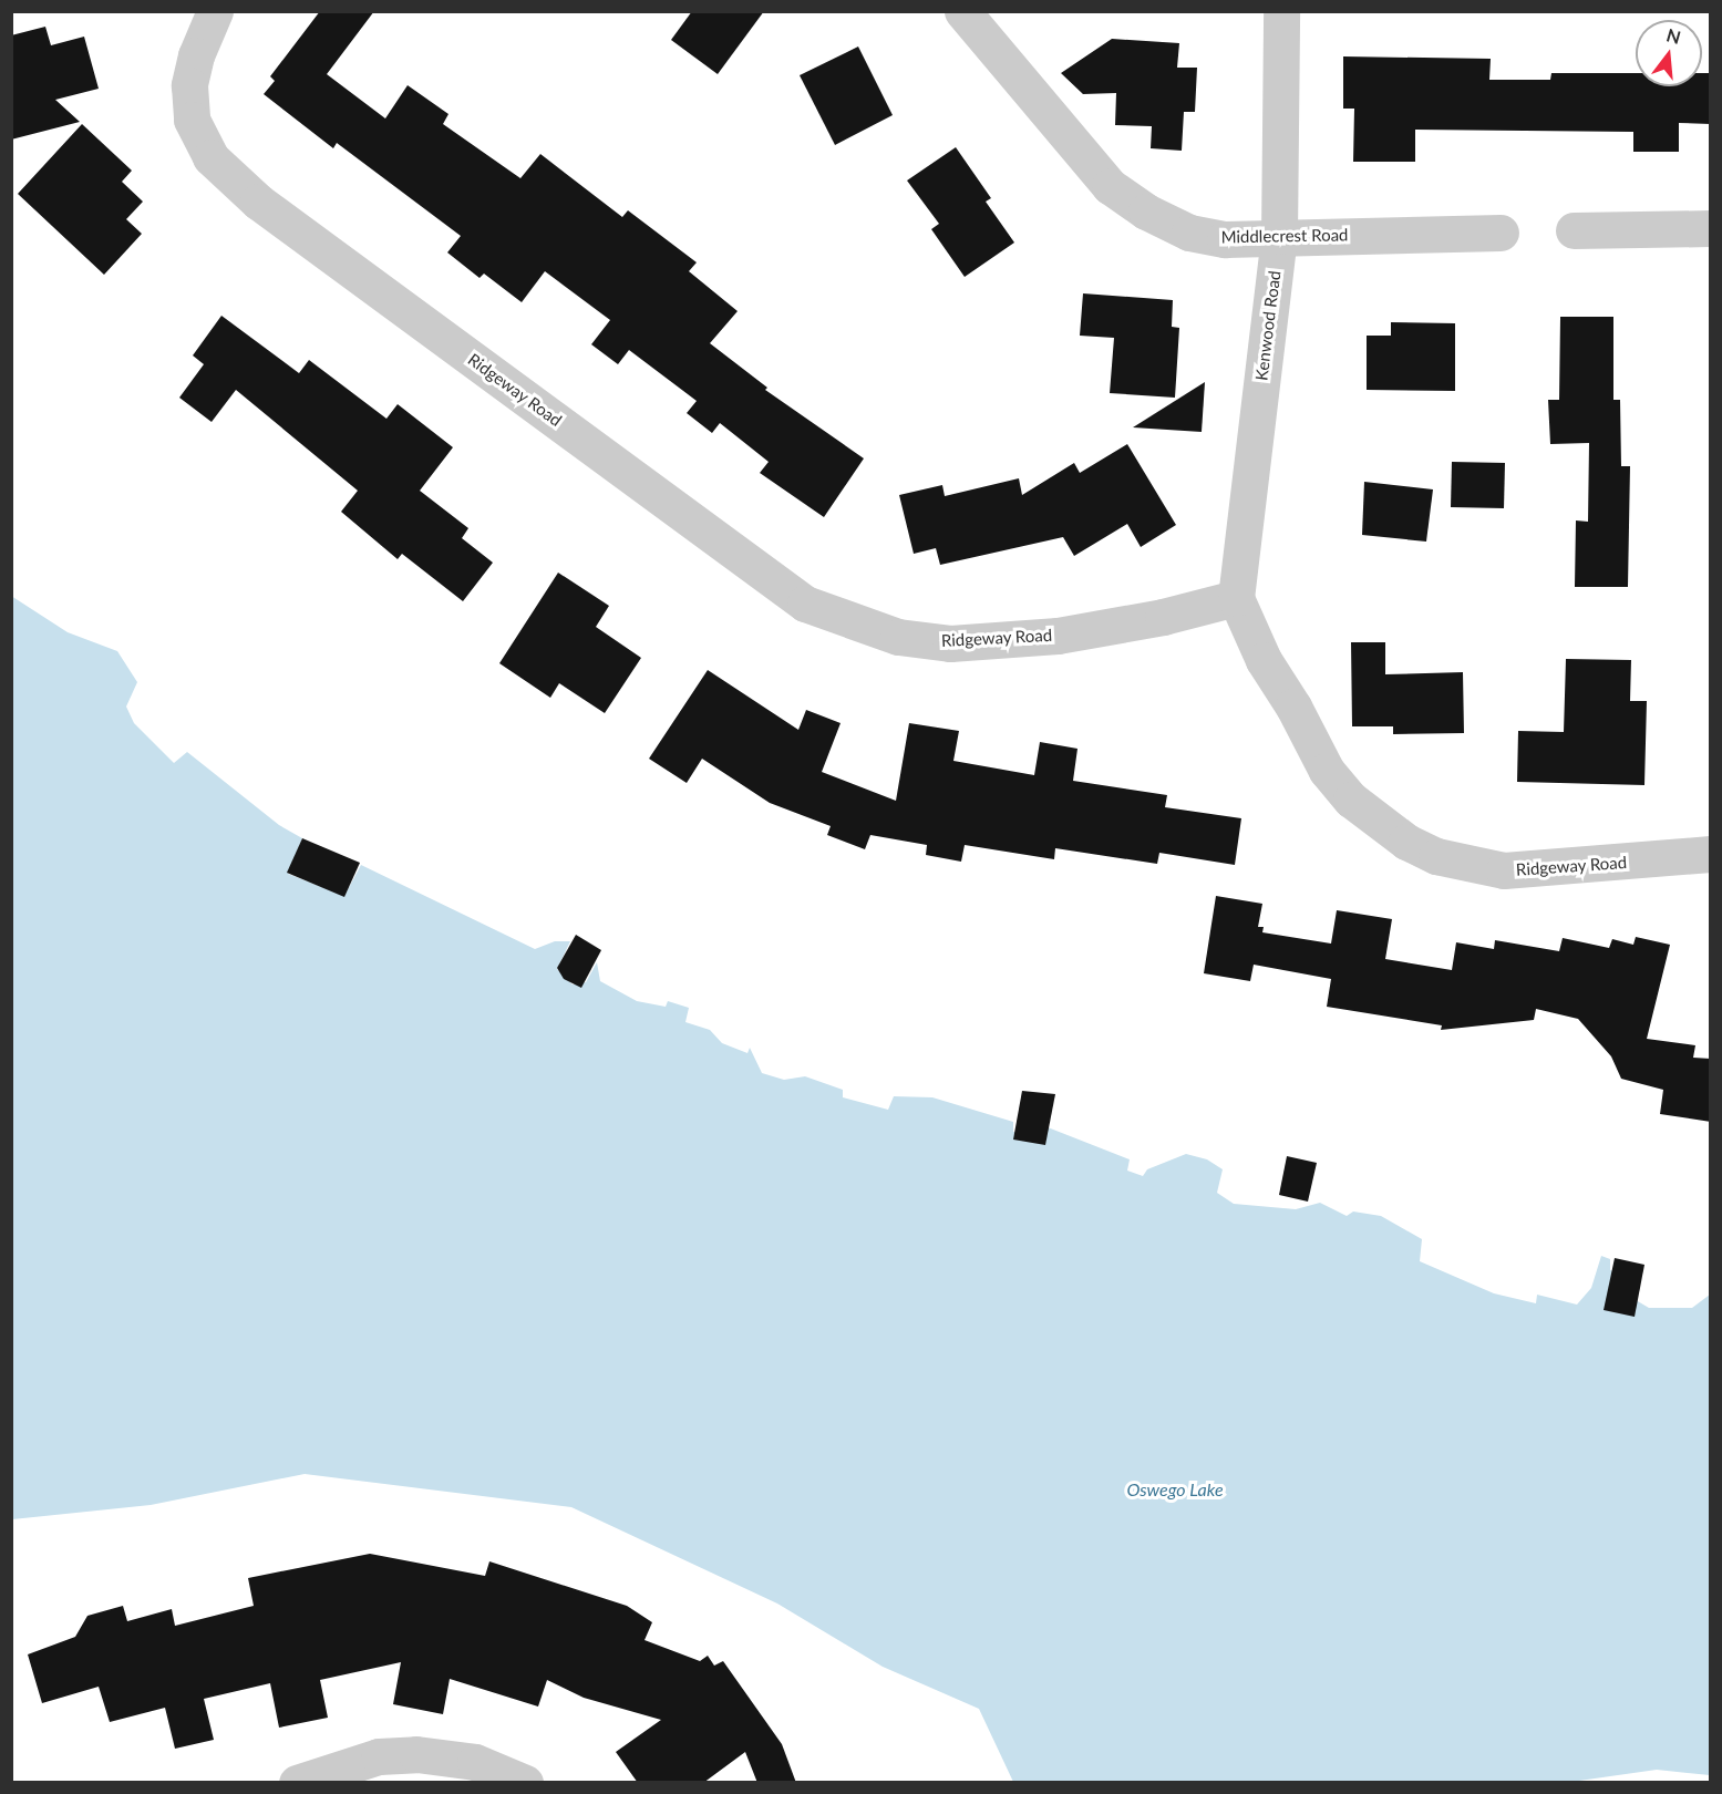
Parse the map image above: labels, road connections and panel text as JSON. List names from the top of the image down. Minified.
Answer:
{"streets":{"street":["Middlecrest Road","Kenwood Road","Ridgeway Road"]},"crossings":[["Middlecrest Road","Kenwood Road"],["Kenwood Road","Ridgeway Road"]],"water":["Oswego Lake"],"north":"top"}
